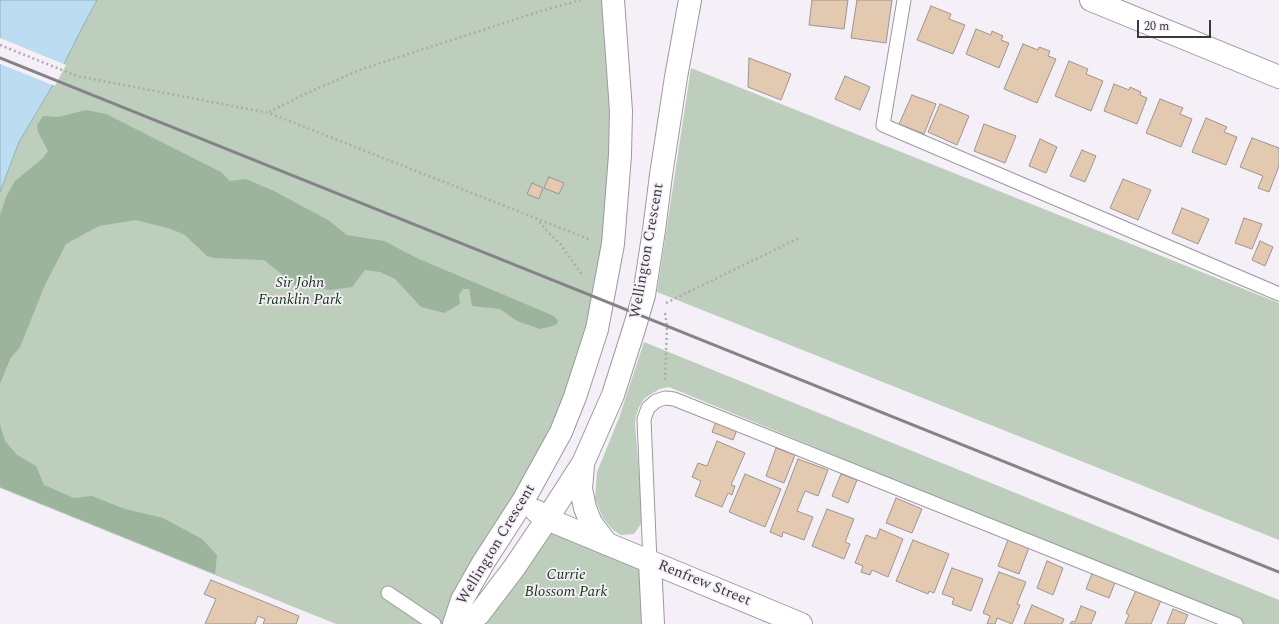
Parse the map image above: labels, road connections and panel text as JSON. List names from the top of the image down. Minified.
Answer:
{"streets":{"street":["Wellington Crescent","Renfrew Street"]},"crossings":[["Wellington Crescent","Renfrew Street"]],"parks":["Sir John Franklin Park","Currie Blossom Park"],"scale_bar":"20 m"}
